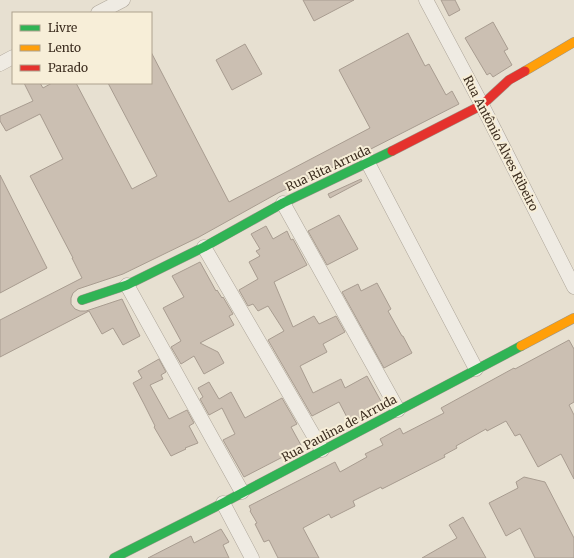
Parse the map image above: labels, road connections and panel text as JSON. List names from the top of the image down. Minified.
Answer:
{"streets":{"street":["Rua Antônio Alves Ribeiro","Rua Rita Arruda","Rua Paulina de Arruda"]},"crossings":[["Rua Antônio Alves Ribeiro","Rua Rita Arruda"]],"legend":["Livre","Lento","Parado"]}
